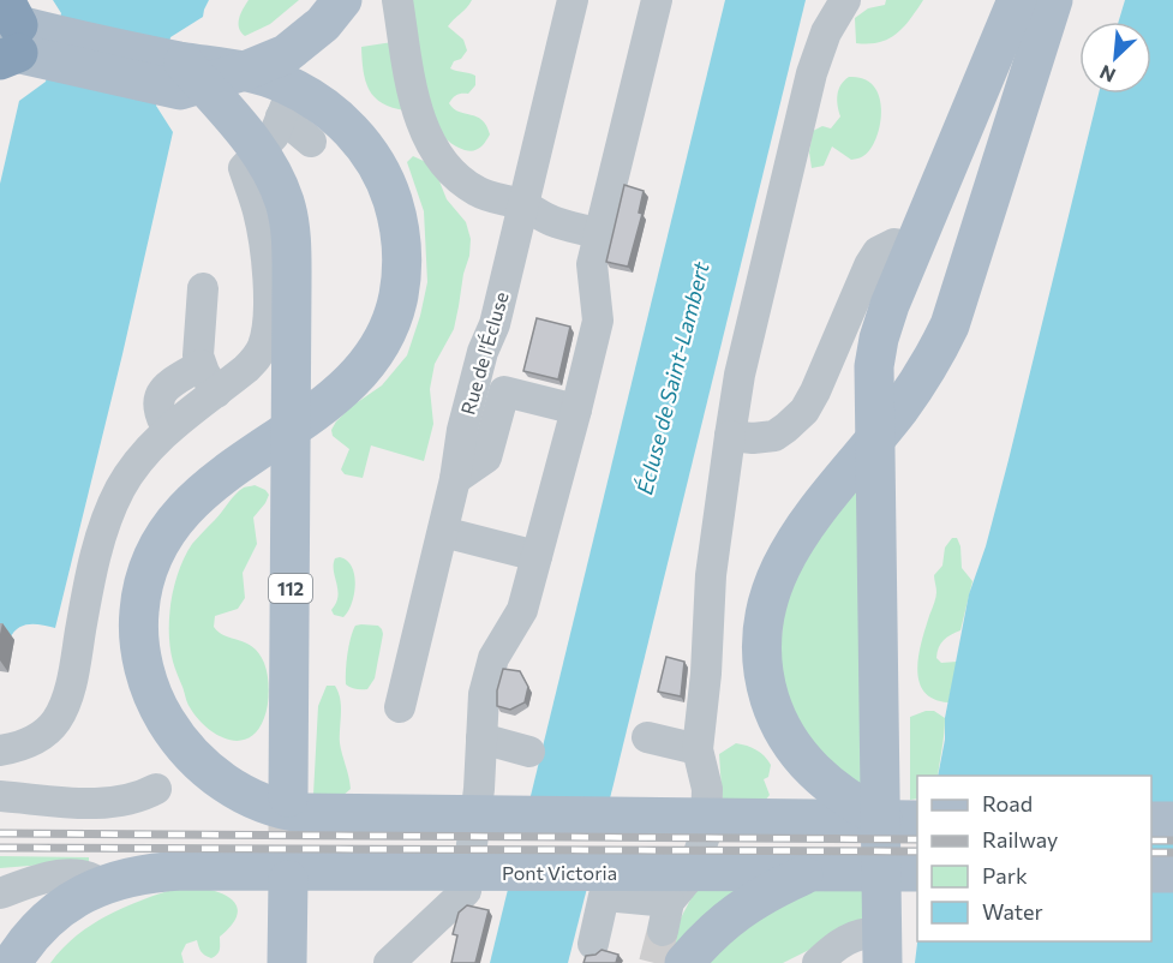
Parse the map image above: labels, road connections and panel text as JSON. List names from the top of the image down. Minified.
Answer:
{"streets":{"main road":["112","Pont Victoria"],"lane":["Rue de l'Écluse"]},"water":["Écluse de Saint-Lambert"],"legend":["Road","Railway","Park","Water"],"north":"bottom left"}
